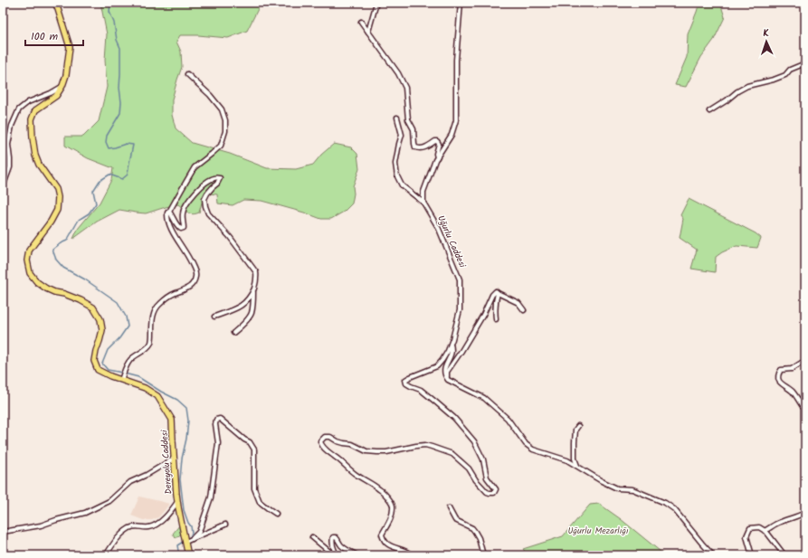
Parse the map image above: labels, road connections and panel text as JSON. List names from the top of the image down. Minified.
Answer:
{"streets":{"main road":["Dereyolu Caddesi"],"street":["Uğurlu Caddesi"]},"parks":["Uğurlu Mezarlığı"],"scale_bar":"100 m","north":"top"}
